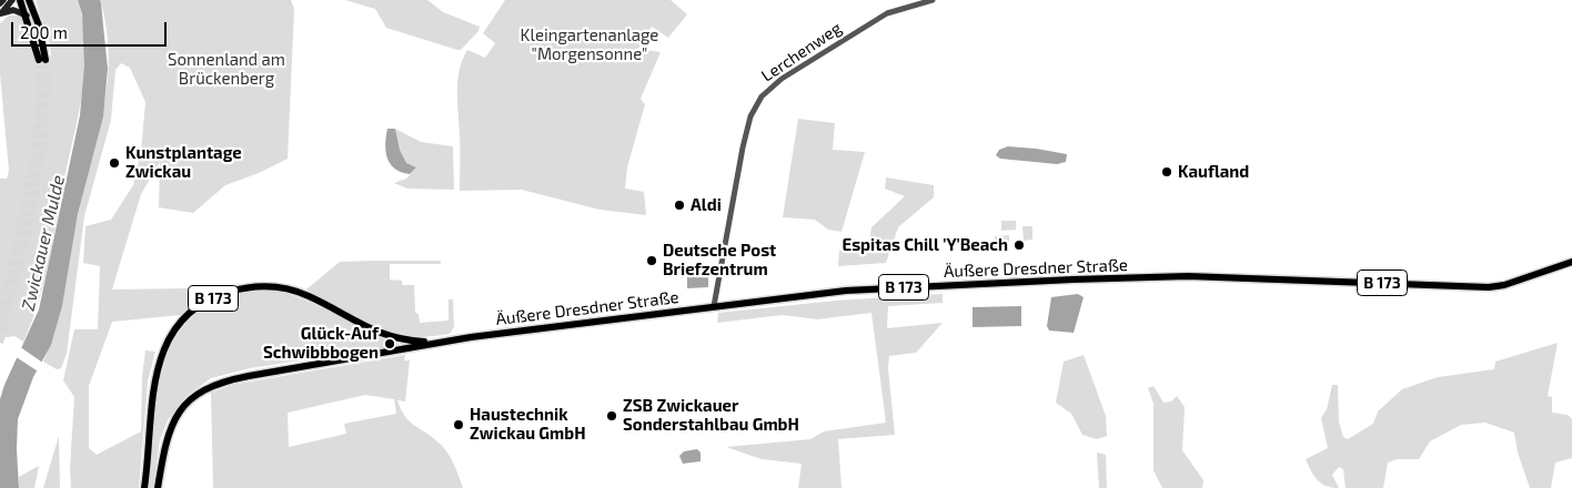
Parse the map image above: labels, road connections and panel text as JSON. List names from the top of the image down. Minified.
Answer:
{"streets":{"main road":["Äußere Dresdner Straße","B 173"],"street":["Lerchenweg"]},"crossings":[["Lerchenweg","Äußere Dresdner Straße"]],"water":["Zwickauer Mulde"],"parks":["Kleingartenanlage \"Morgensonne\"","Sonnenland am Brückenberg"],"places":["Kunstplantage Zwickau","Kaufland","Aldi","Espitas Chill 'Y'Beach","Deutsche Post Briefzentrum","Glück-Auf Schwibbbogen","ZSB Zwickauer Sonderstahlbau GmbH","Haustechnik Zwickau GmbH"],"scale_bar":"200 m"}
